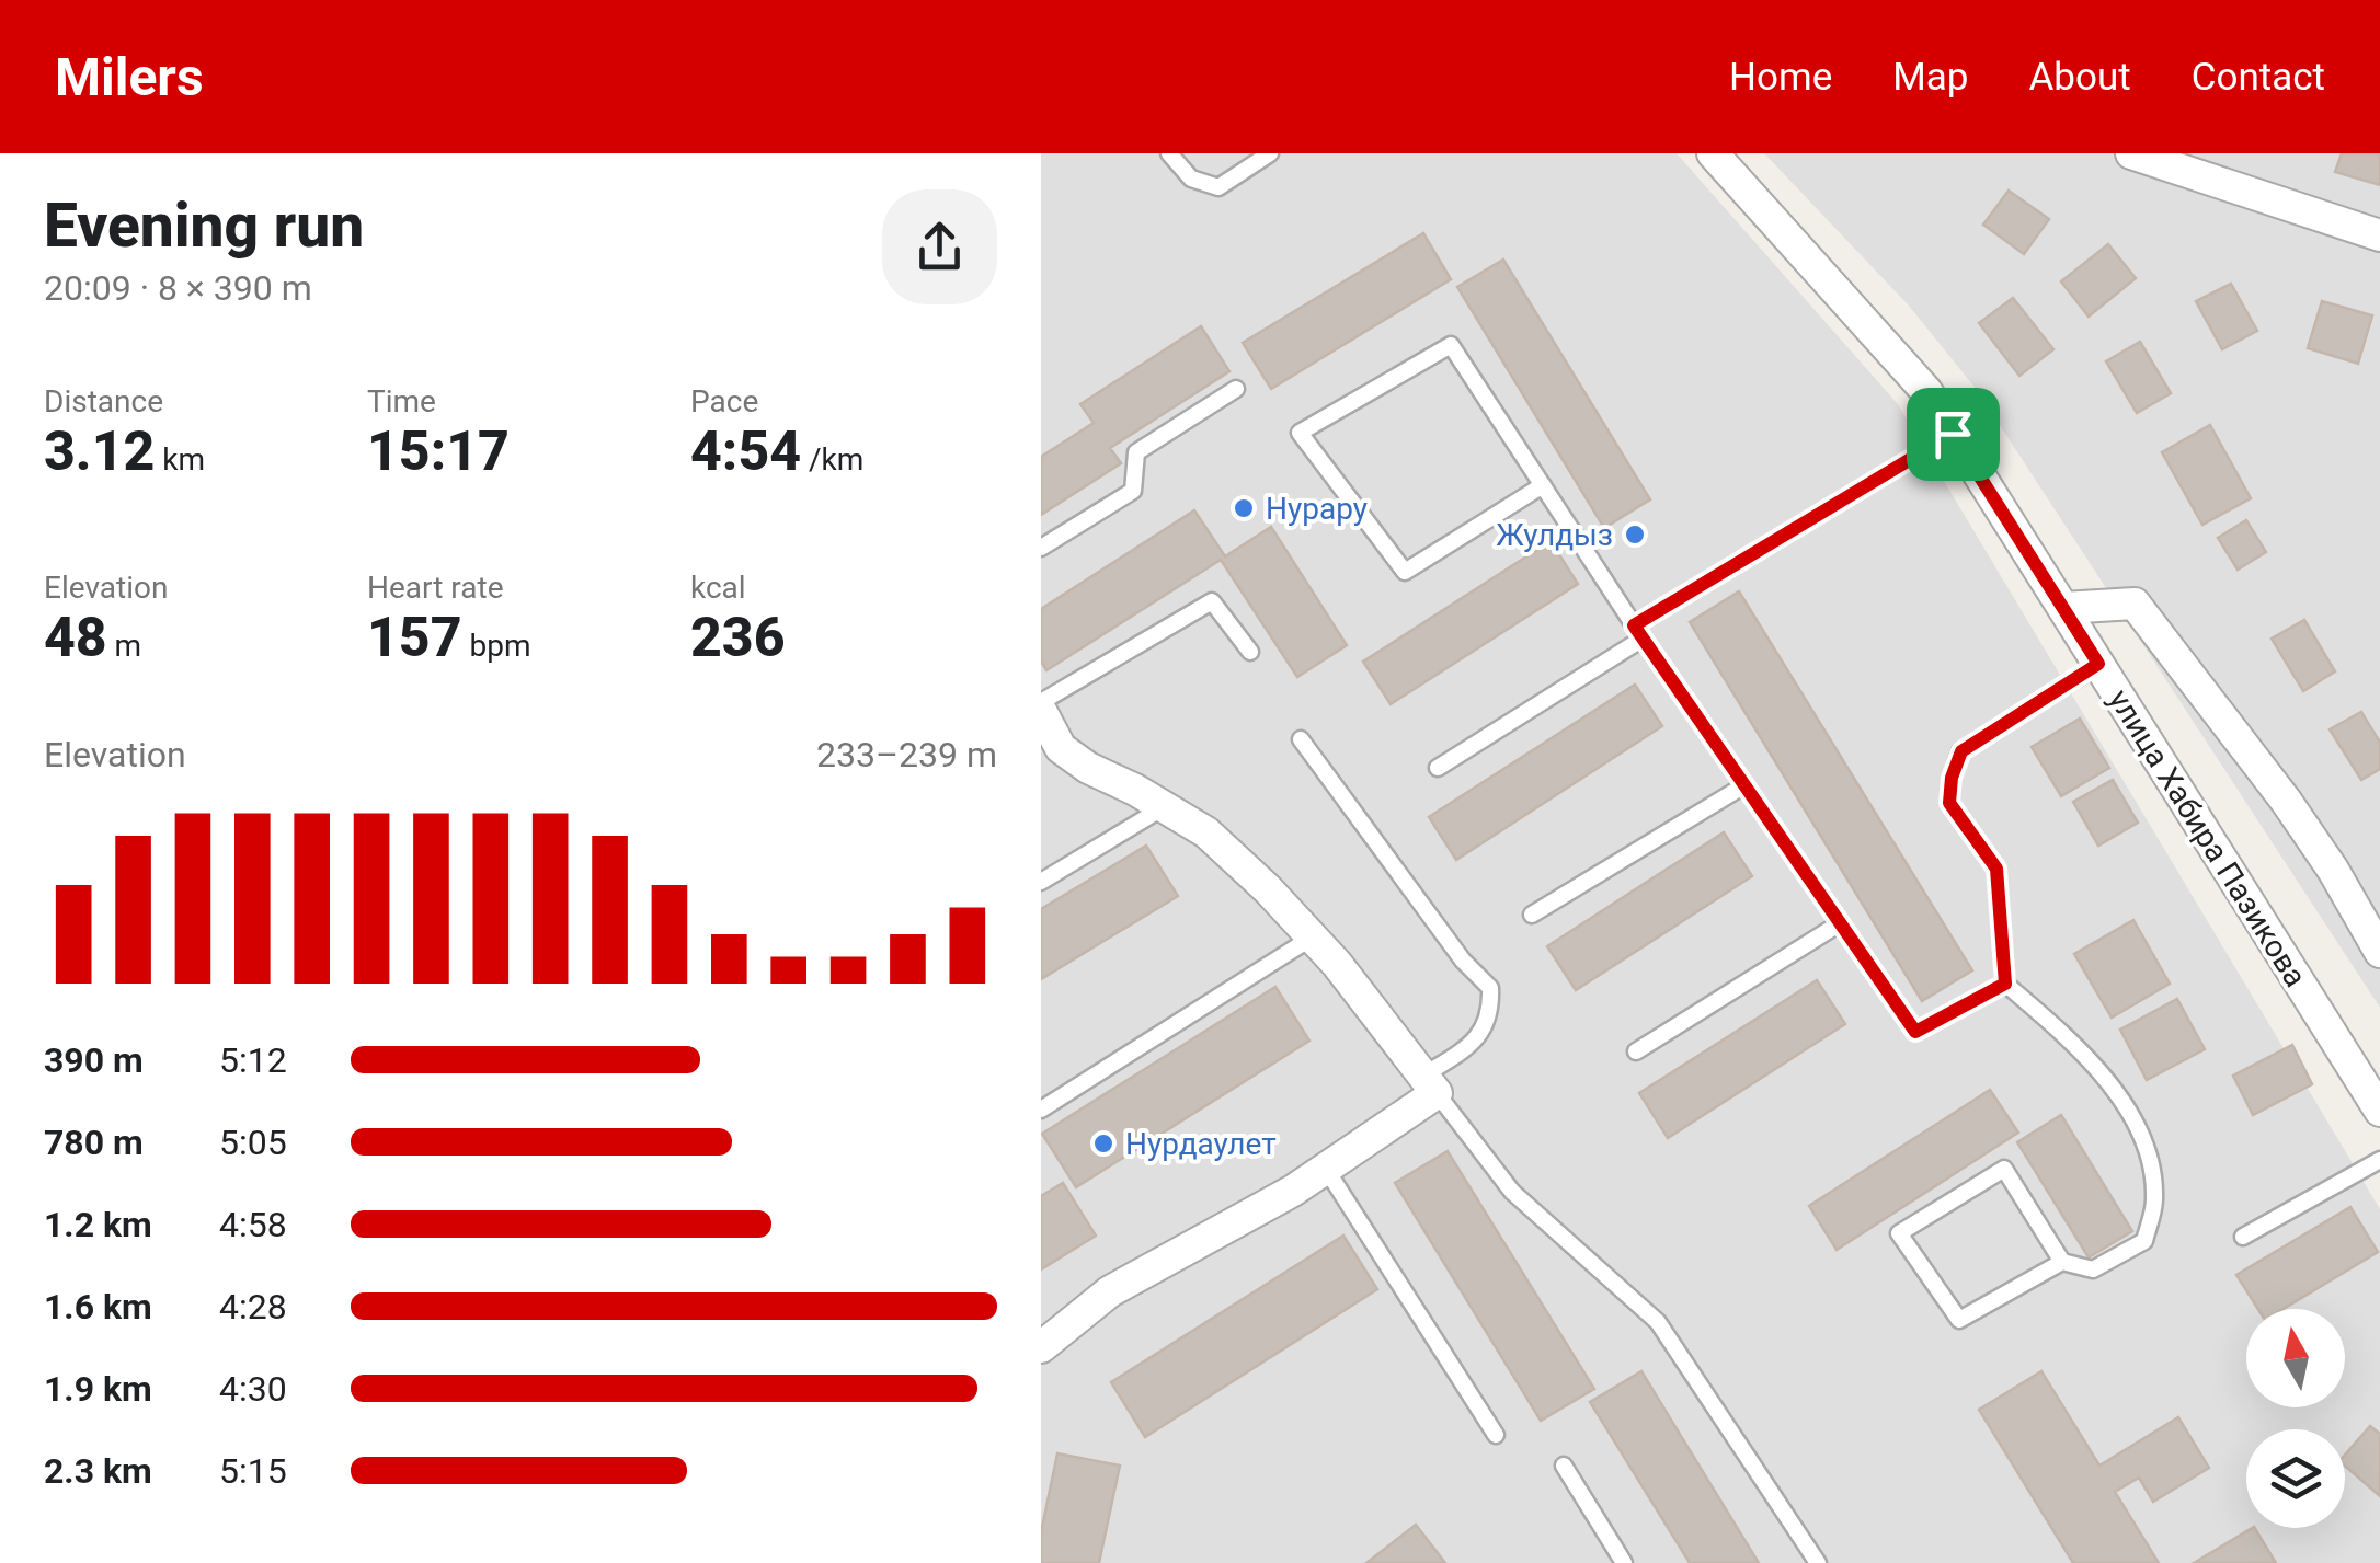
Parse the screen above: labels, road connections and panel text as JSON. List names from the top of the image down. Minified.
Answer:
{"streets":{"street":["улица Хабира Пазикова"]},"places":["Нурару","Жулдыз","Нурдаулет"],"north":"top","page":{"header":"Milers","nav":["Home","Map","About","Contact"],"heading":["Evening run","20:09 · 8 × 390 m"],"stats":[["Distance","3.12 km"],["Time","15:17"],["Pace","4:54 /km"],["Elevation","48 m"],["Heart rate","157 bpm"],["kcal","236"]],"chart":["Elevation","233–239 m"],"list":[{"name":"390 m","note":"5:12"},{"name":"780 m","note":"5:05"},{"name":"1.2 km","note":"4:58"},{"name":"1.6 km","note":"4:28"},{"name":"1.9 km","note":"4:30"},{"name":"2.3 km","note":"5:15"}]}}
